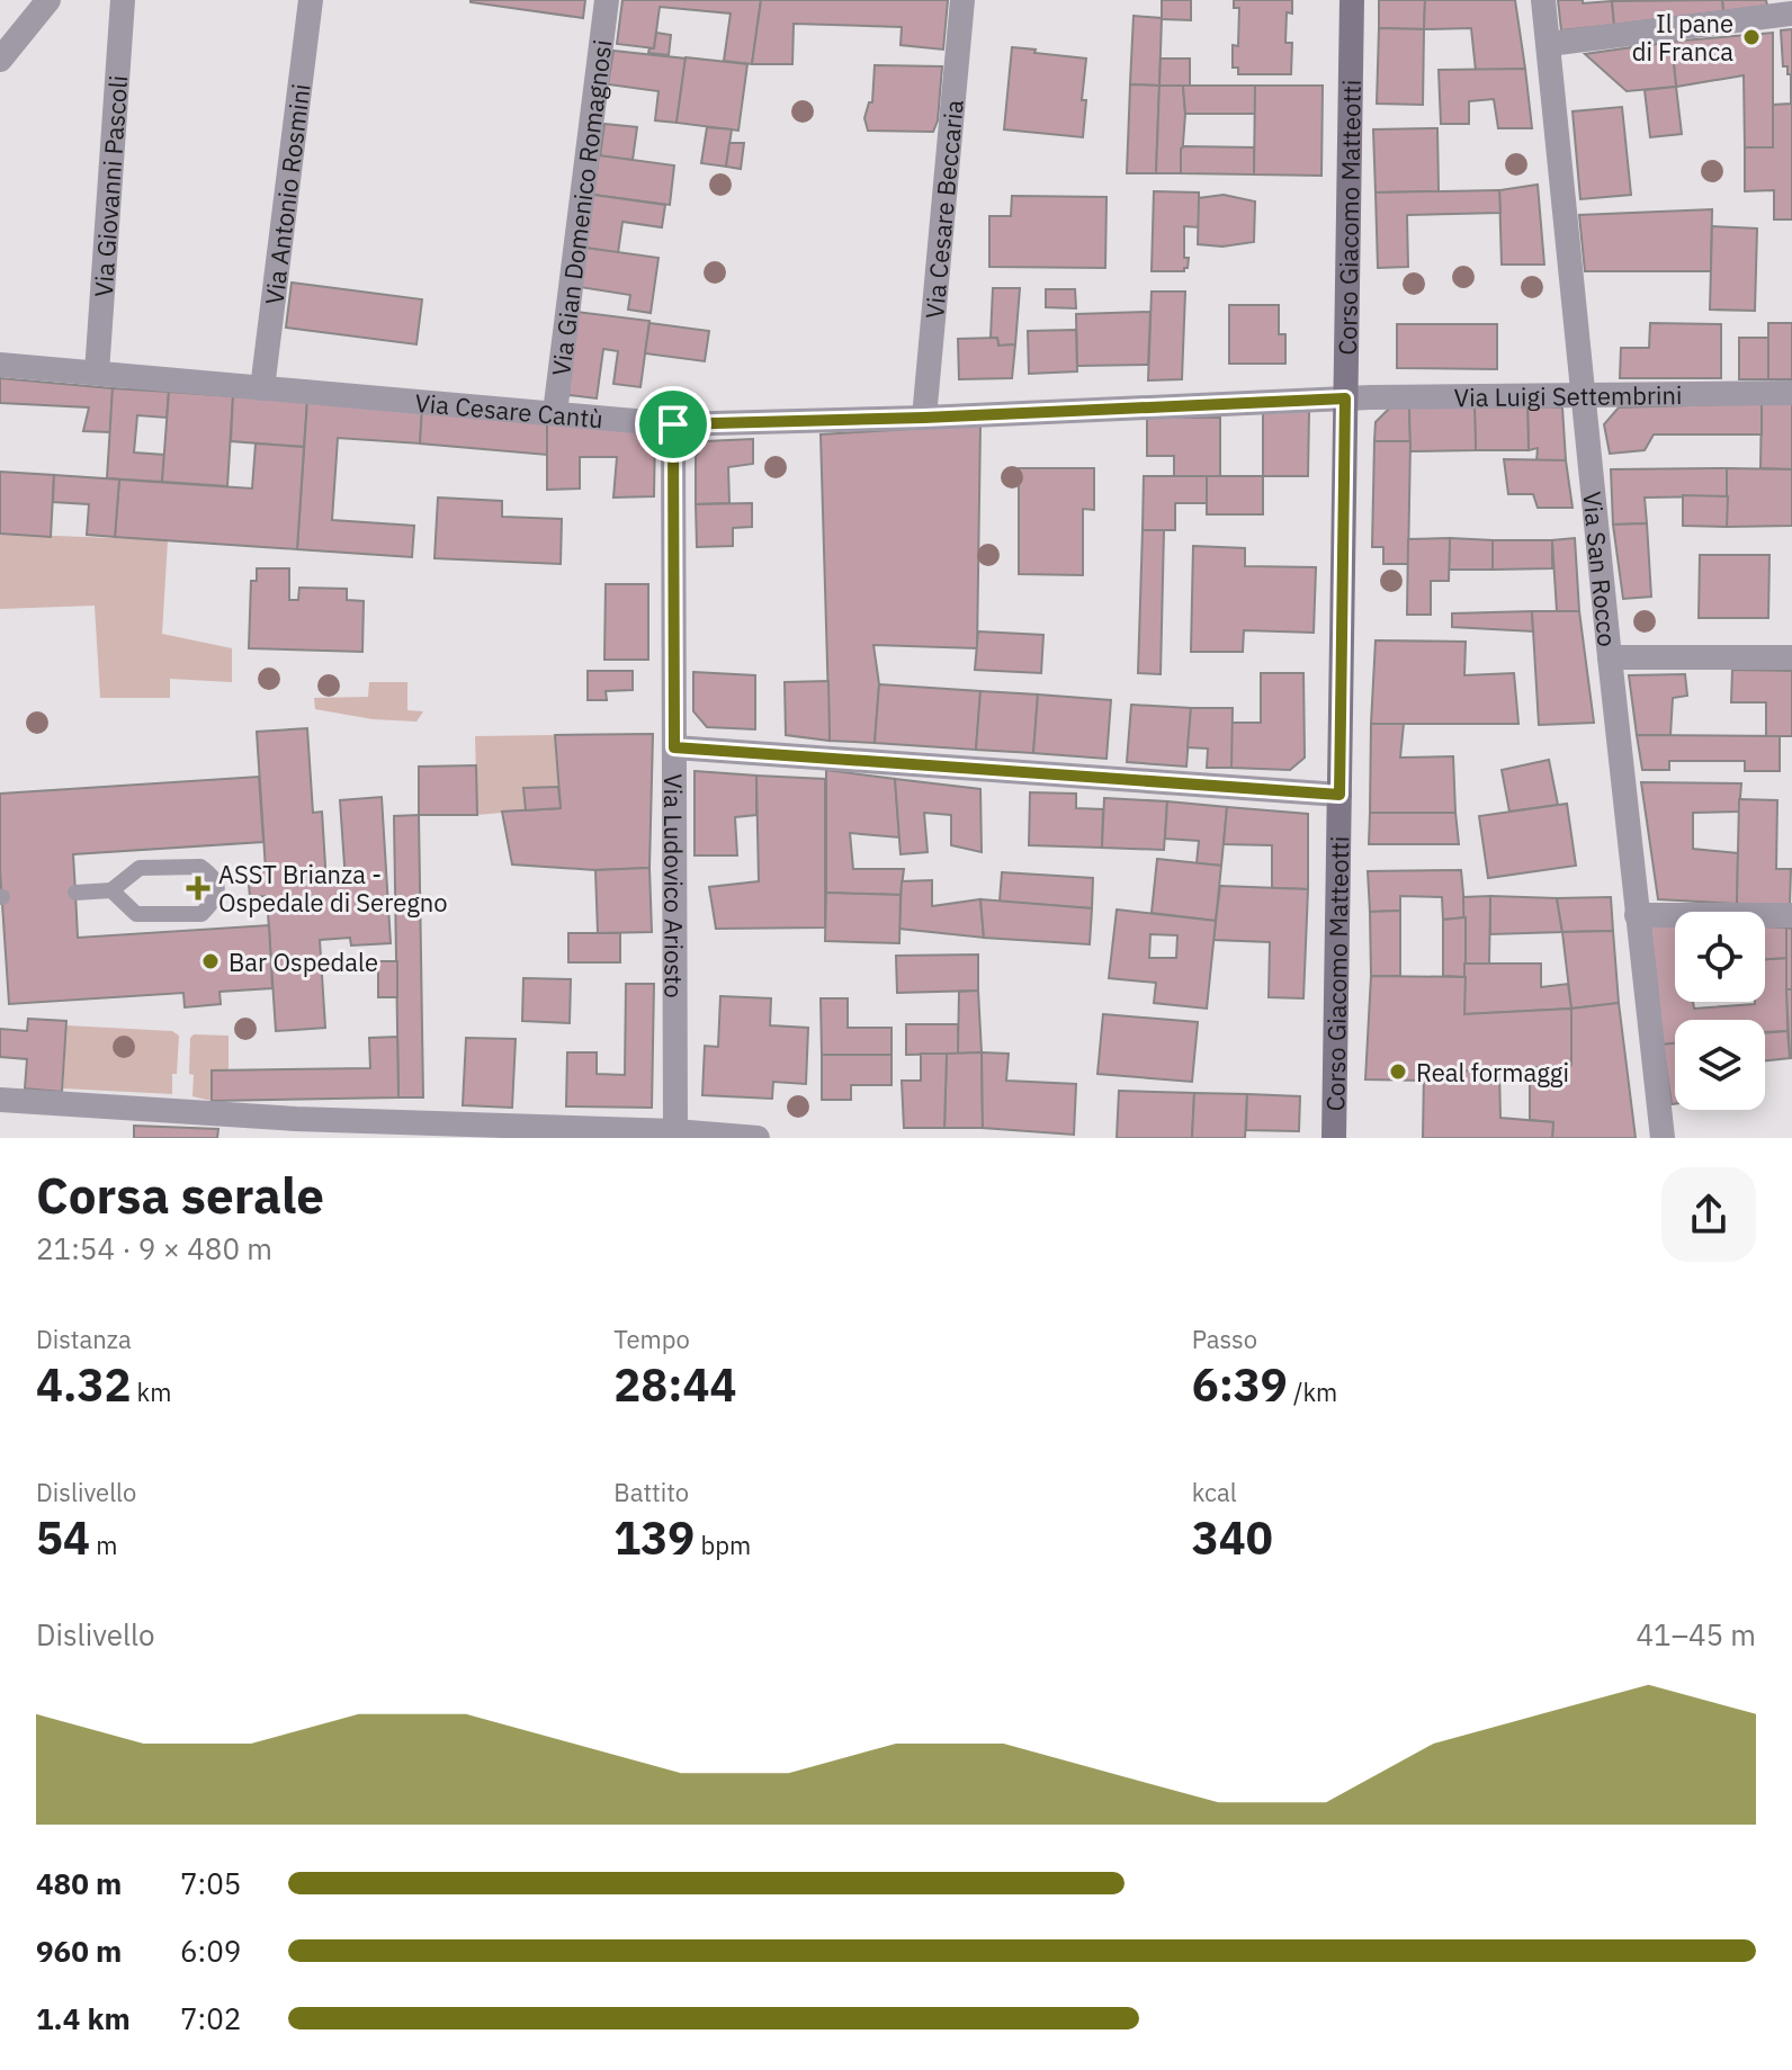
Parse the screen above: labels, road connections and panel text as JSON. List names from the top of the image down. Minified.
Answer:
{"streets":{"main road":["Corso Giacomo Matteotti"],"street":["Via Giovanni Pascoli","Via Antonio Rosmini","Via Gian Domenico Romagnosi","Via Cesare Beccaria","Via Luigi Settembrini","Via Cesare Cantù","Via San Rocco","Via Ludovico Ariosto"]},"crossings":[["Via Giovanni Pascoli","Via Cesare Cantù"],["Via Antonio Rosmini","Via Cesare Cantù"],["Via Gian Domenico Romagnosi","Via Cesare Cantù"],["Via Cesare Beccaria","Via Cesare Cantù"],["Corso Giacomo Matteotti","Via Luigi Settembrini"],["Corso Giacomo Matteotti","Via Cesare Cantù"],["Via Luigi Settembrini","Via Cesare Cantù"],["Via Luigi Settembrini","Via San Rocco"],["Via Cesare Cantù","Via Ludovico Ariosto"]],"places":{"other":["Il pane di Franca","Bar Ospedale","Real formaggi"],"health":["ASST Brianza - Ospedale di Seregno"]},"page":{"heading":["Corsa serale","21:54 · 9 × 480 m"],"stats":[["Distanza","4.32 km"],["Tempo","28:44"],["Passo","6:39 /km"],["Dislivello","54 m"],["Battito","139 bpm"],["kcal","340"]],"chart":["Dislivello","41–45 m"],"list":[{"name":"480 m","note":"7:05"},{"name":"960 m","note":"6:09"},{"name":"1.4 km","note":"7:02"}]}}
